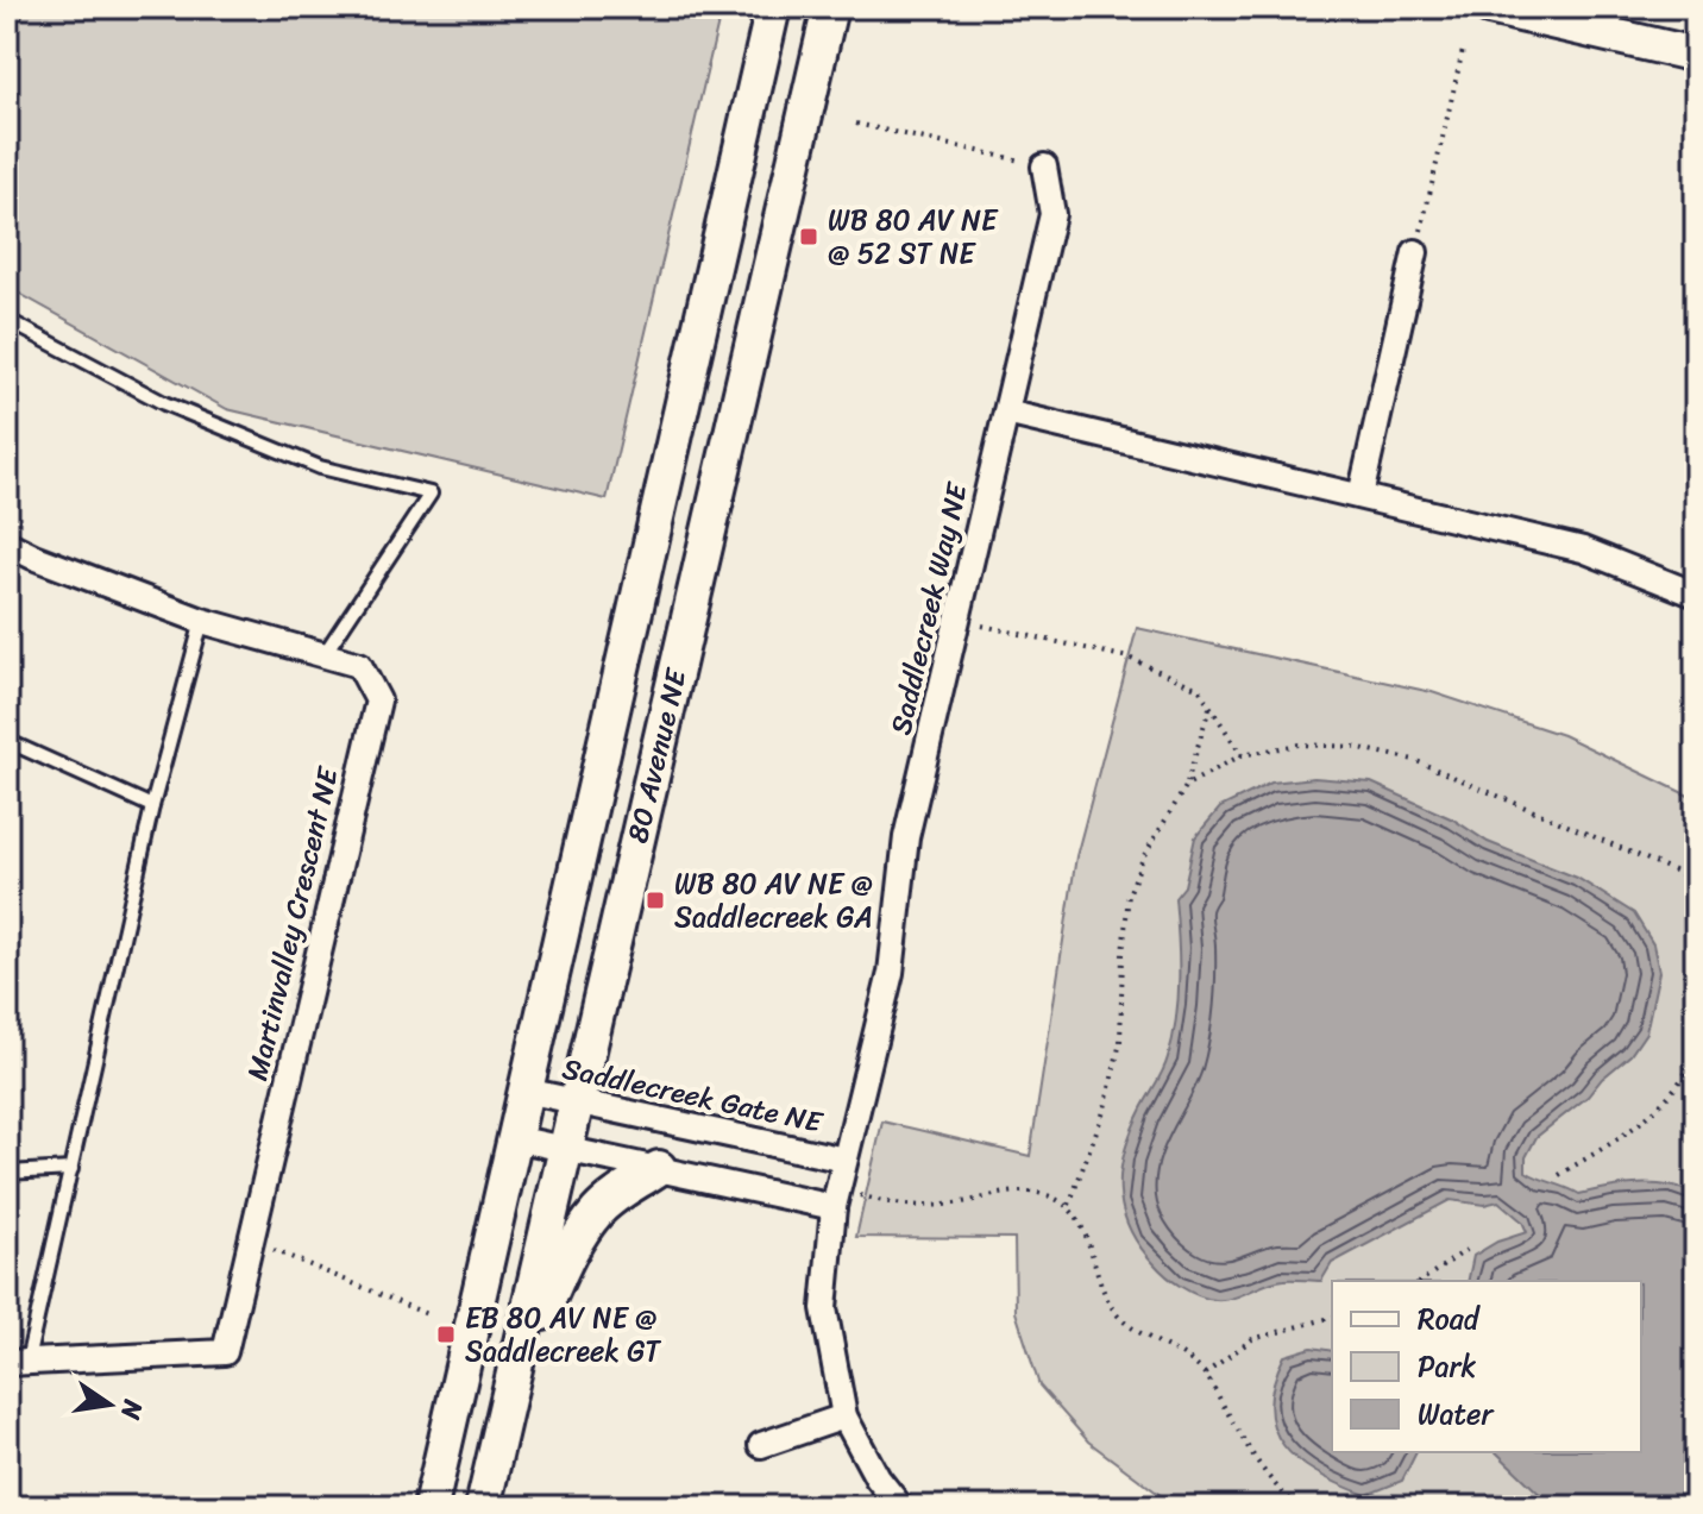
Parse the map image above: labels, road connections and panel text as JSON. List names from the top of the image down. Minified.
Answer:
{"streets":{"main road":["80 Avenue NE"],"street":["Saddlecreek Way NE","Martinvalley Crescent NE","Saddlecreek Gate NE"]},"crossings":[["Saddlecreek Way NE","Saddlecreek Gate NE"],["80 Avenue NE","Saddlecreek Gate NE"]],"places":{"transit":["WB 80 AV NE @ 52 ST NE","WB 80 AV NE @ Saddlecreek GA","EB 80 AV NE @ Saddlecreek GT"]},"legend":["Road","Park","Water"],"north":"right"}
